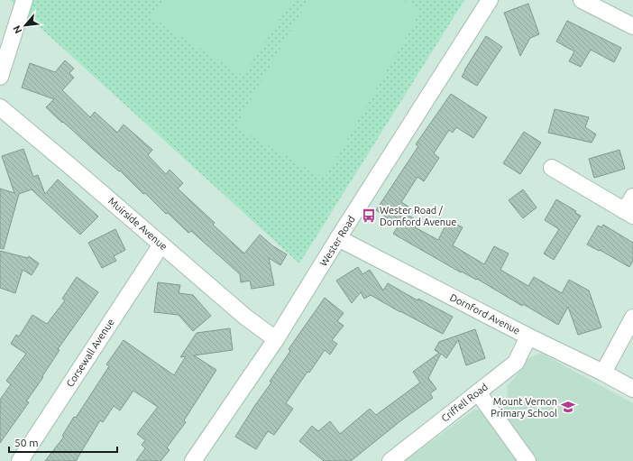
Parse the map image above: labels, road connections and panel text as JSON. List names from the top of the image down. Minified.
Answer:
{"streets":{"street":["Muirside Avenue","Wester Road","Dornford Avenue","Corsewall Avenue","Criffell Road"]},"crossings":[["Muirside Avenue","Wester Road"],["Muirside Avenue","Corsewall Avenue"],["Wester Road","Dornford Avenue"],["Dornford Avenue","Criffell Road"]],"places":{"bus stop":["Wester Road / Dornford Avenue"],"school or university":["Mount Vernon Primary School"]},"scale_bar":"50 m","north":"bottom left"}
